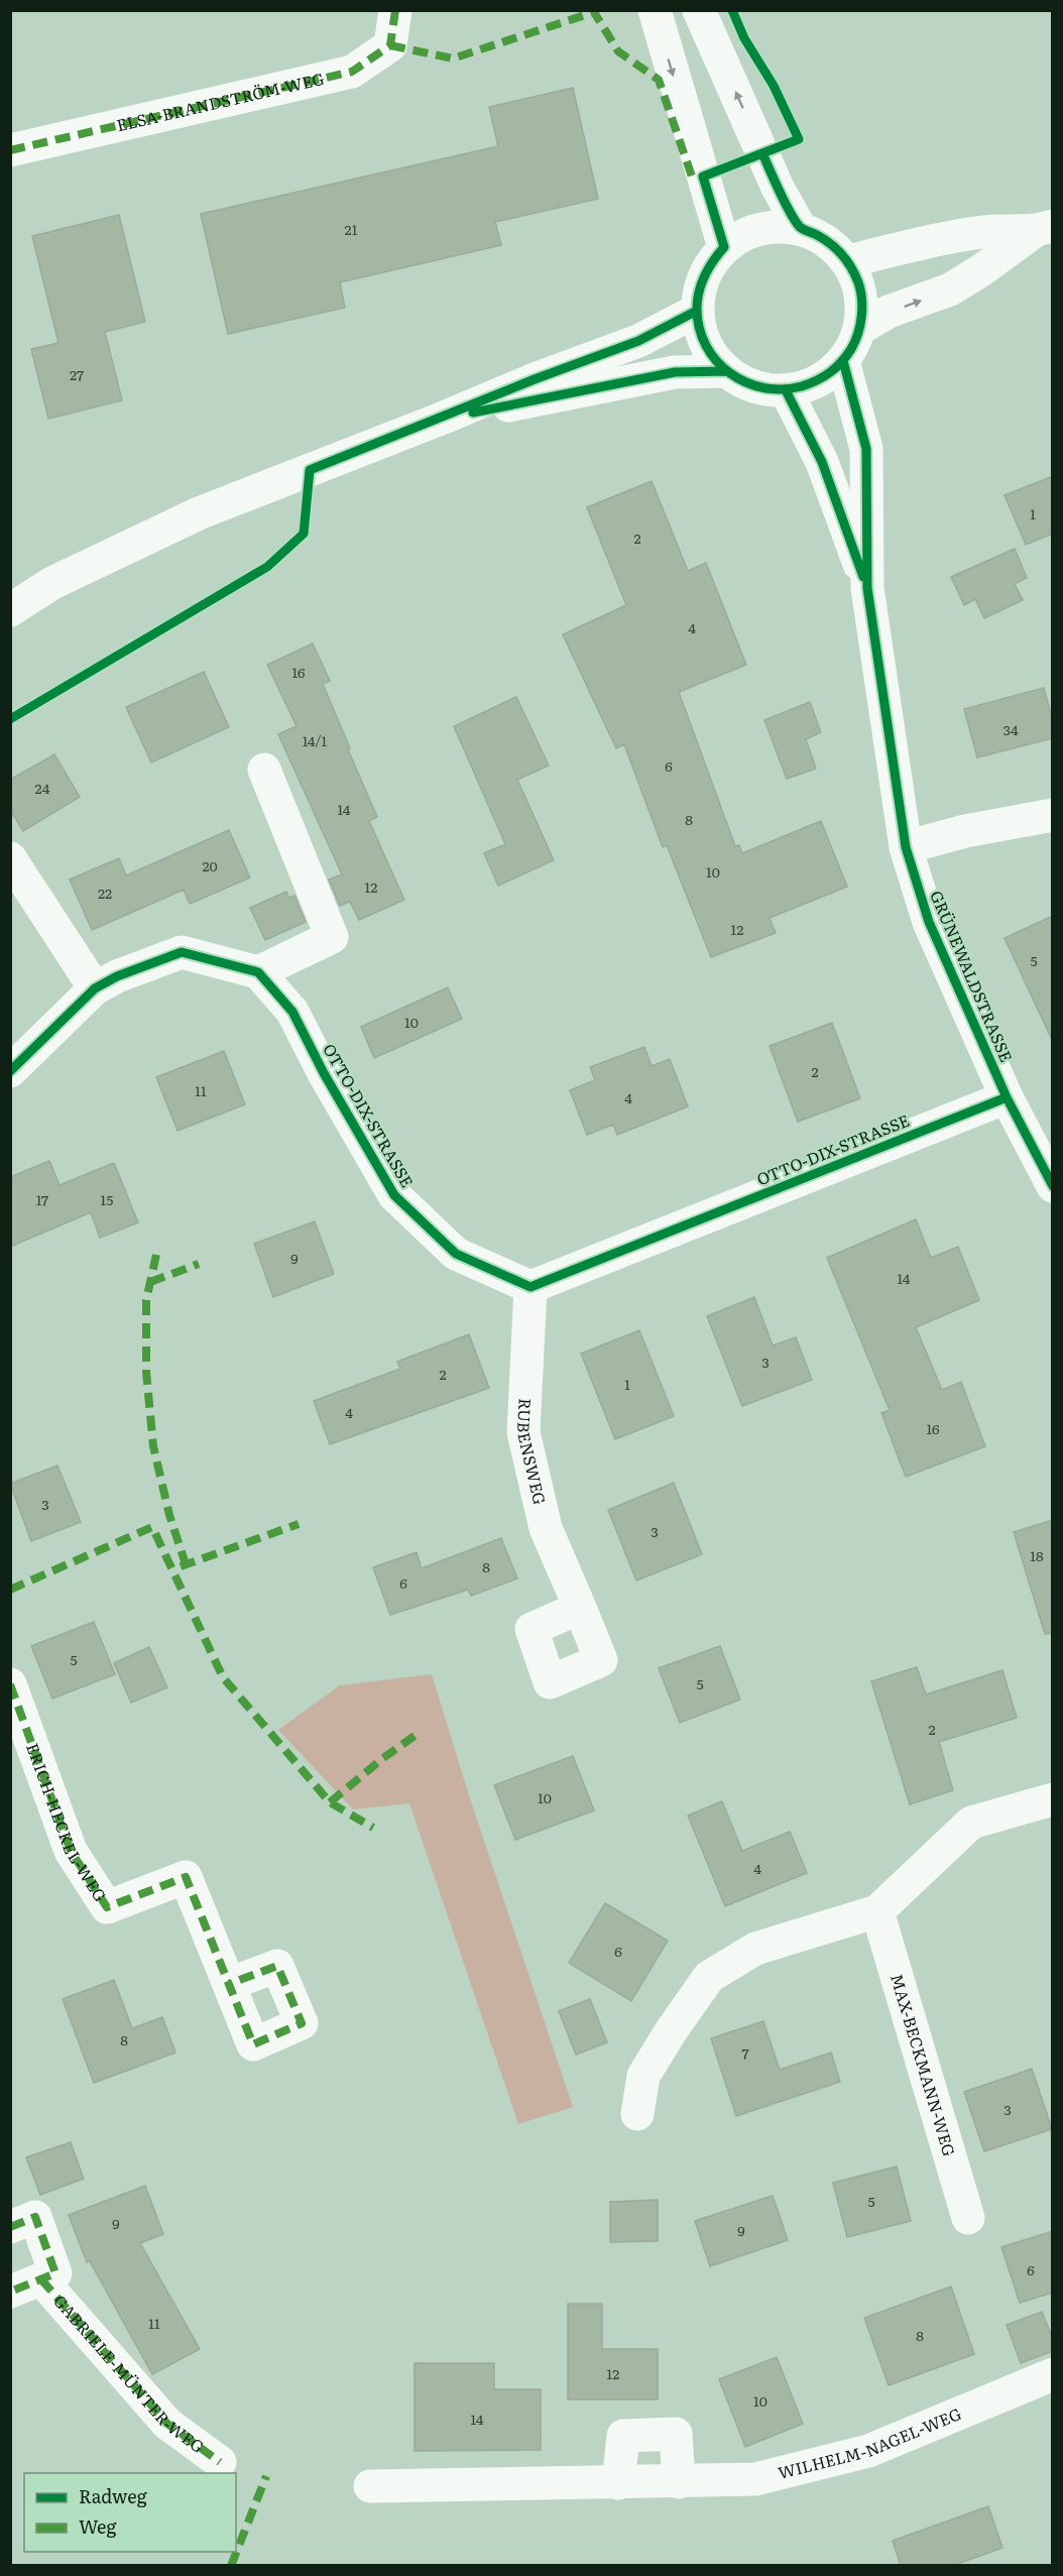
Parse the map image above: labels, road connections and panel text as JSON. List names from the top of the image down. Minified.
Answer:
{"streets":{"street":["ELSA-BRANDSTRÖM-WEG","GRÜNEWALDSTRASSE","OTTO-DIX-STRASSE","RUBENSWEG","ERICH-HECKEL-WEG","MAX-BECKMANN-WEG","GABRIELE-MÜNTER-WEG","WILHELM-NAGEL-WEG"]},"crossings":[["GRÜNEWALDSTRASSE","OTTO-DIX-STRASSE"],["OTTO-DIX-STRASSE","RUBENSWEG"]],"house_numbers":["21","27","1","2","4","16","34","14/1","6","24","14","8","20","10","12","22","12","5","10","2","11","4","17","15","9","14","3","2","1","4","16","3","3","18","8","6","5","5","2","10","4","6","8","7","3","5","9","9","6","11","8","12","10","14"],"legend":["Radweg","Weg"]}
